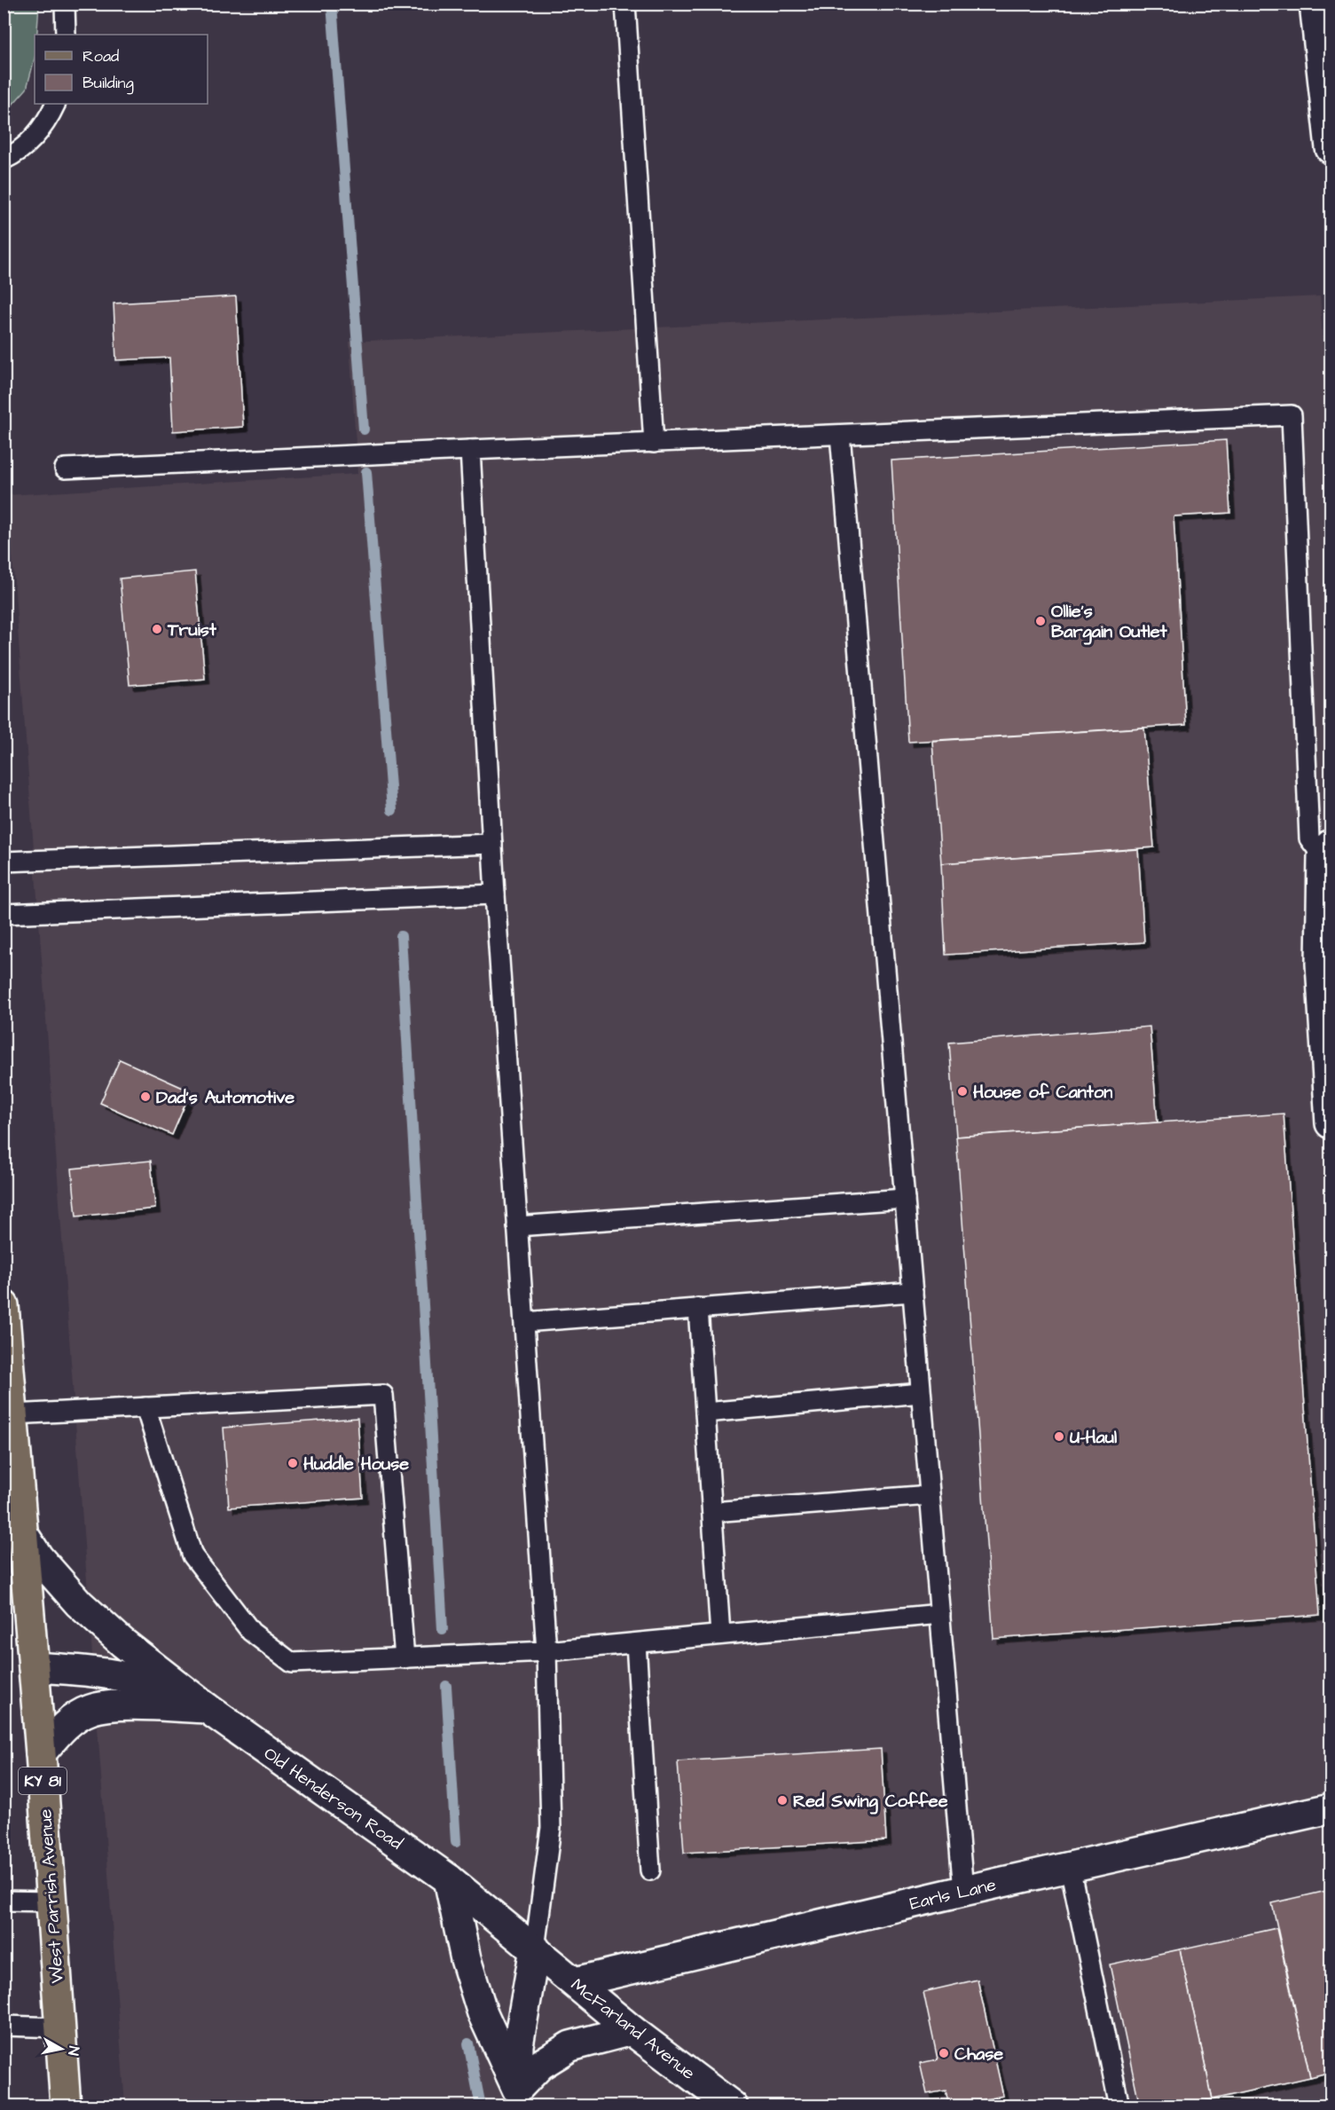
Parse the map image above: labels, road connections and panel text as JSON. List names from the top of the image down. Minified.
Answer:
{"streets":{"main road":["KY 81","West Parrish Avenue"],"street":["Old Henderson Road","Earls Lane","McFarland Avenue"]},"crossings":[["Old Henderson Road","West Parrish Avenue"],["Old Henderson Road","McFarland Avenue"],["Earls Lane","McFarland Avenue"]],"places":["Ollie's Bargain Outlet","Truist","House of Canton","Dad's Automotive","U-Haul","Huddle House","Red Swing Coffee","Chase"],"legend":["Road","Building"],"north":"right"}
